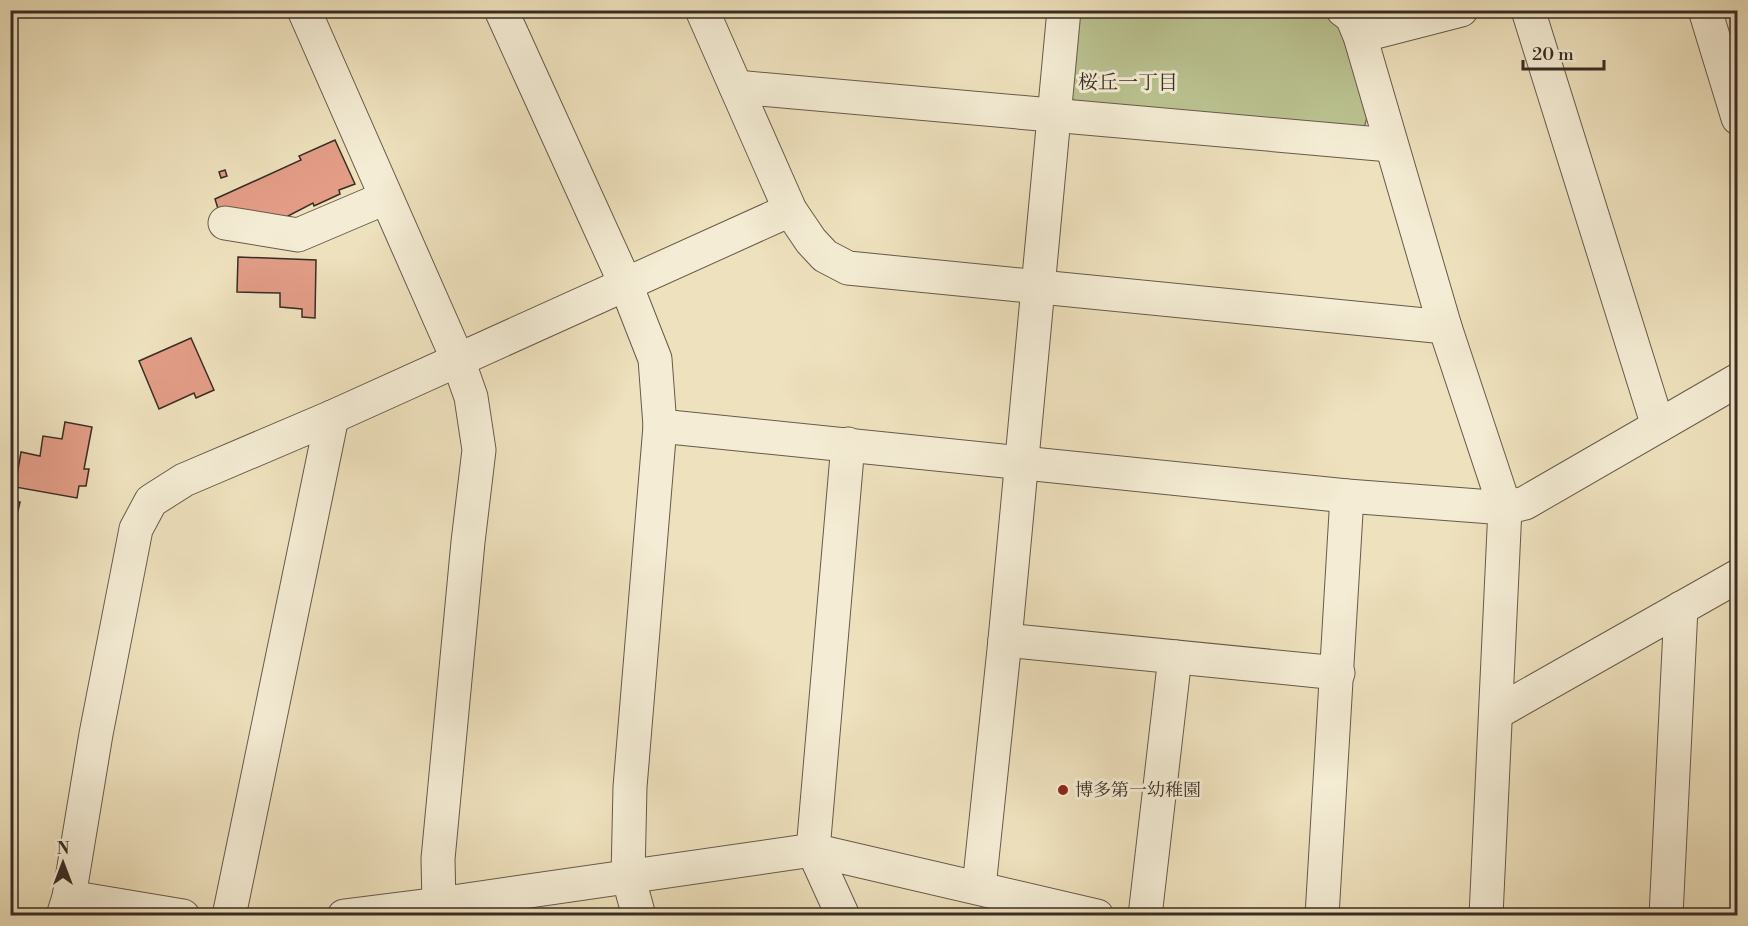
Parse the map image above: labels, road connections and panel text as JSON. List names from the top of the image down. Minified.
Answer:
{"districts":["桜丘一丁目"],"places":["博多第一幼稚園"],"scale_bar":"20 m","north":"top"}
